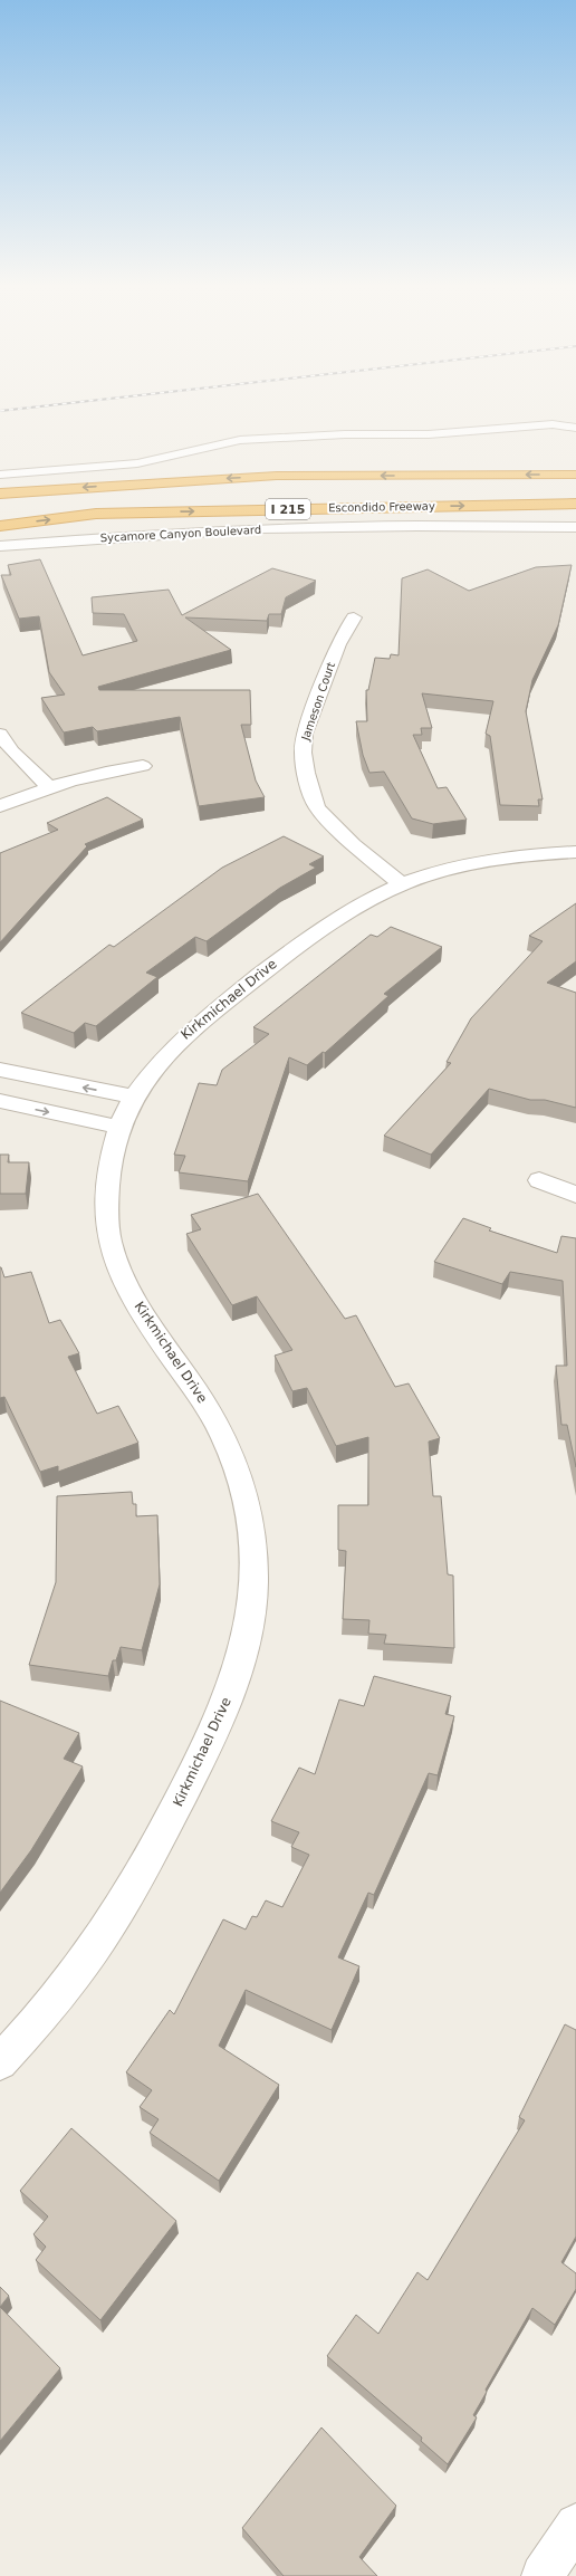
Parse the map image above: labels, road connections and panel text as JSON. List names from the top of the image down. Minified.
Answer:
{"streets":{"highway":["Escondido Freeway","I 215"],"street":["Sycamore Canyon Boulevard","Jameson Court","Kirkmichael Drive"]},"crossings":[["Jameson Court","Kirkmichael Drive"]]}
